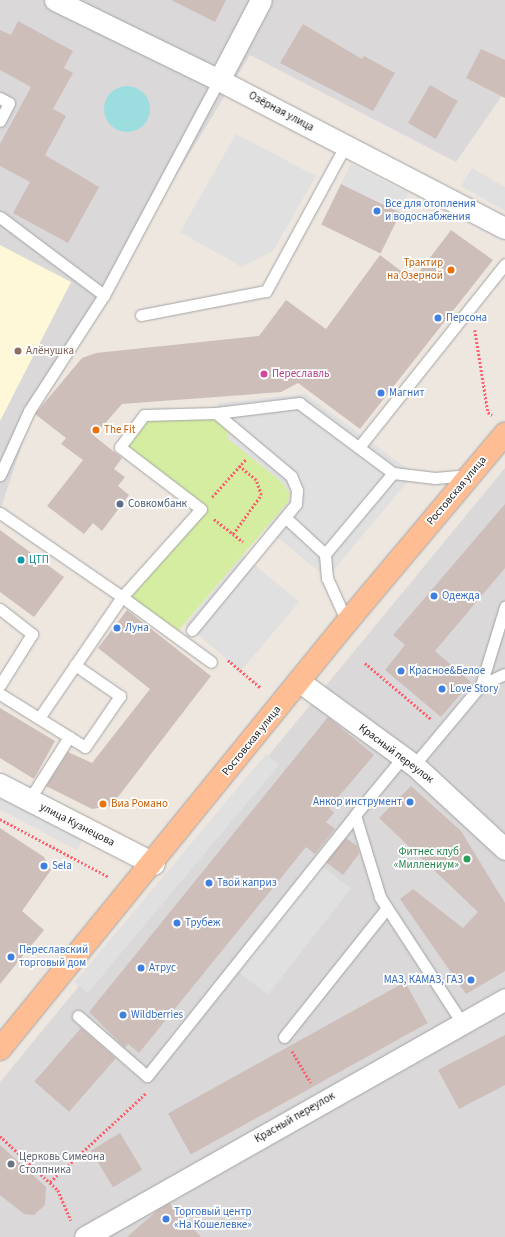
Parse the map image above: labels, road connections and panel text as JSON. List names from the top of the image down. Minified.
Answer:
{"streets":{"main road":["Ростовская улица"],"street":["Озёрная улица","Красный переулок","улица Кузнецова"]},"crossings":[["Ростовская улица","Красный переулок"],["Ростовская улица","улица Кузнецова"]],"places":["Все для отопления и водоснабжения","Трактир на Озерной","Персона","Алёнушка","Переславль","Магнит","The Fit","Совкомбанк","ЦТП","Одежда","Луна","Красное&Белое","Love Story","Анкор инструмент","Виа Романо","Фитнес клуб «Миллениум»","Sela","Твой каприз","Трубеж","Переславский торговый дом","Атрус","МАЗ, КАМАЗ, ГАЗ","Wildberries","Церковь Симеона Столпника","Торговый центр «На Кошелевке»"]}
